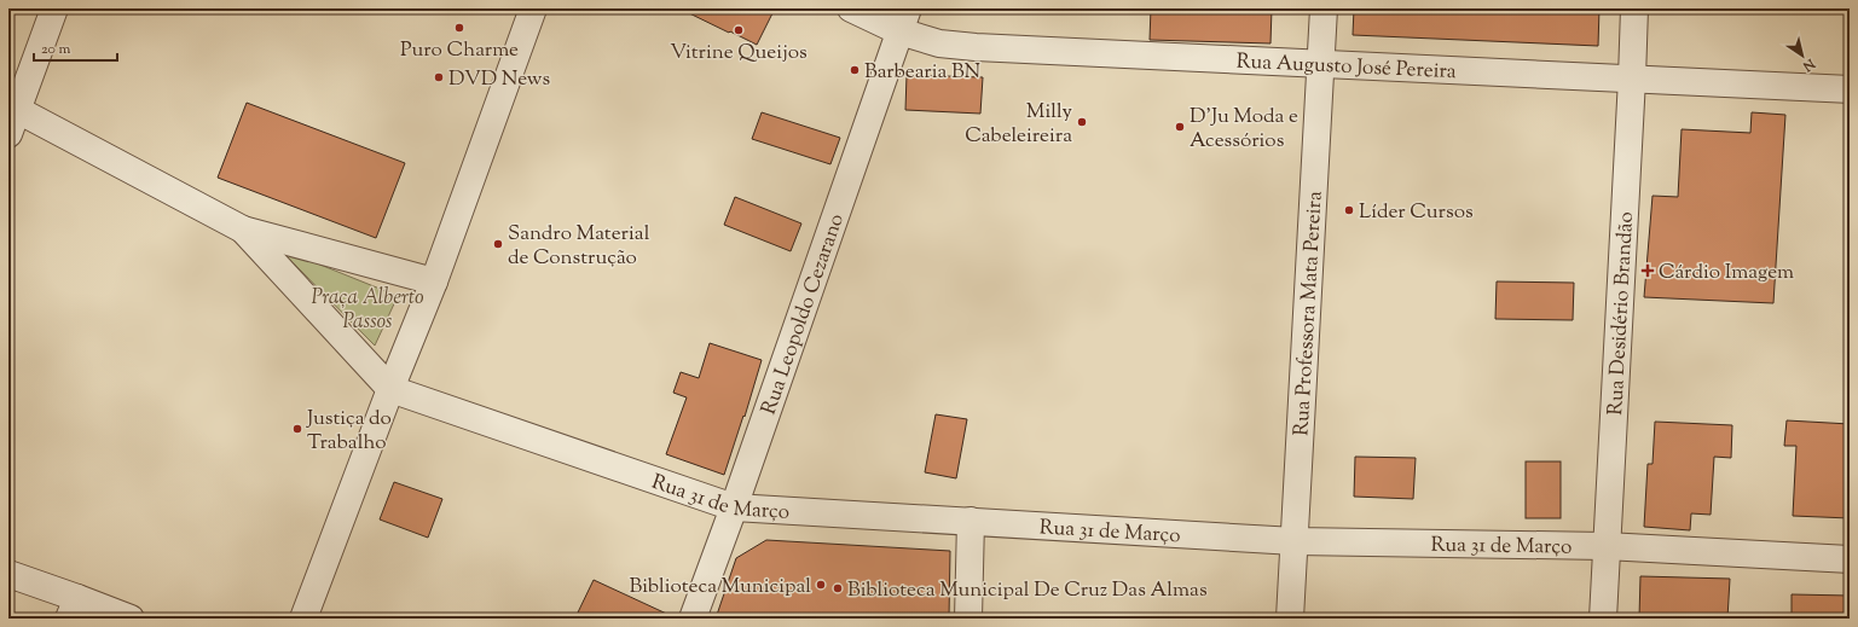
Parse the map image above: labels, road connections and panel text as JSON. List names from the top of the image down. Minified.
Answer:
{"streets":{"street":["Rua Augusto José Pereira","Rua Leopoldo Cezarano","Rua Professora Mata Pereira","Rua Desidério Brandão","Rua 31 de Março"]},"crossings":[["Rua Augusto José Pereira","Rua Leopoldo Cezarano"],["Rua Augusto José Pereira","Rua Professora Mata Pereira"],["Rua Augusto José Pereira","Rua Desidério Brandão"],["Rua Leopoldo Cezarano","Rua 31 de Março"],["Rua Professora Mata Pereira","Rua 31 de Março"],["Rua Desidério Brandão","Rua 31 de Março"]],"parks":["Praça Alberto Passos"],"places":{"other":["Puro Charme","Vitrine Queijos","Barbearia BN","DVD News","Milly Cabeleireira","D'Ju Moda e Acessórios","Líder Cursos","Sandro Material de Construção","Justiça do Trabalho","Biblioteca Municipal","Biblioteca Municipal De Cruz Das Almas"],"health":["Cárdio Imagem"]},"scale_bar":"20 m","north":"bottom right"}
